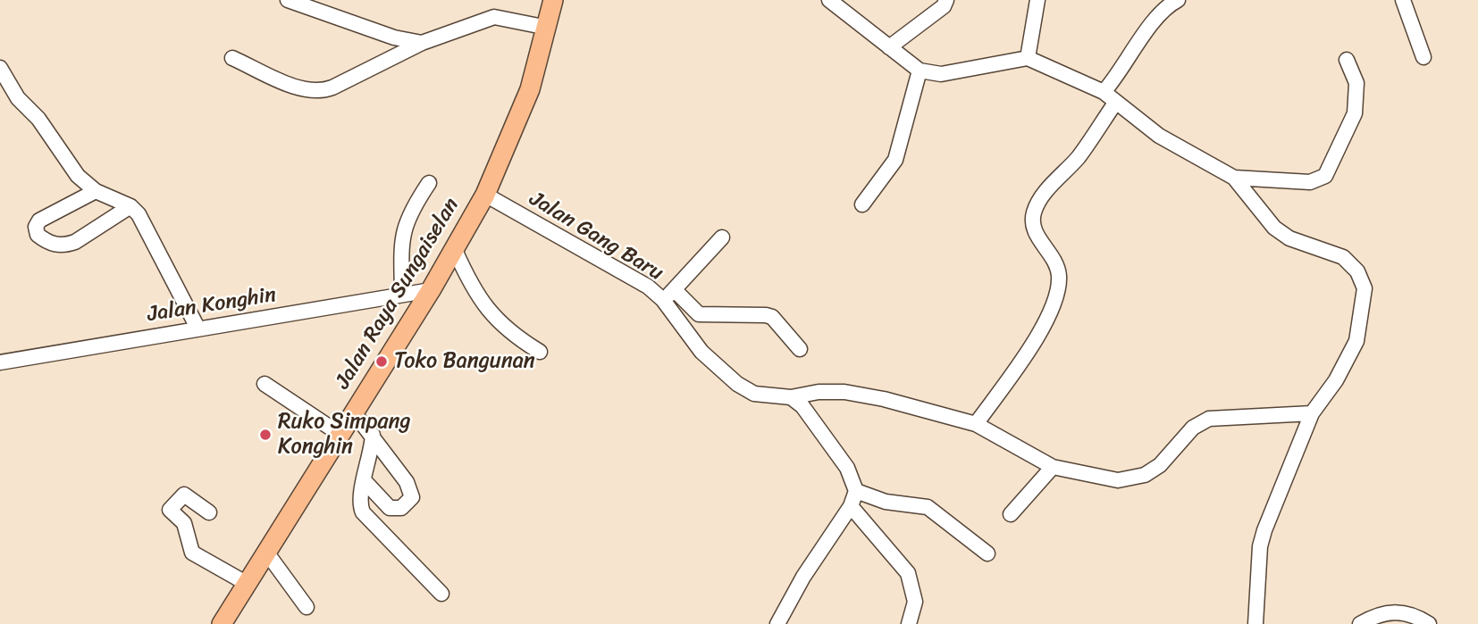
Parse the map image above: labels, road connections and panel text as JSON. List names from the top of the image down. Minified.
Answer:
{"streets":{"main road":["Jalan Raya Sungaiselan"],"street":["Jalan Gang Baru","Jalan Konghin"]},"crossings":[["Jalan Gang Baru","Jalan Raya Sungaiselan"],["Jalan Raya Sungaiselan","Jalan Konghin"]],"places":["Toko Bangunan","Ruko Simpang Konghin"]}
